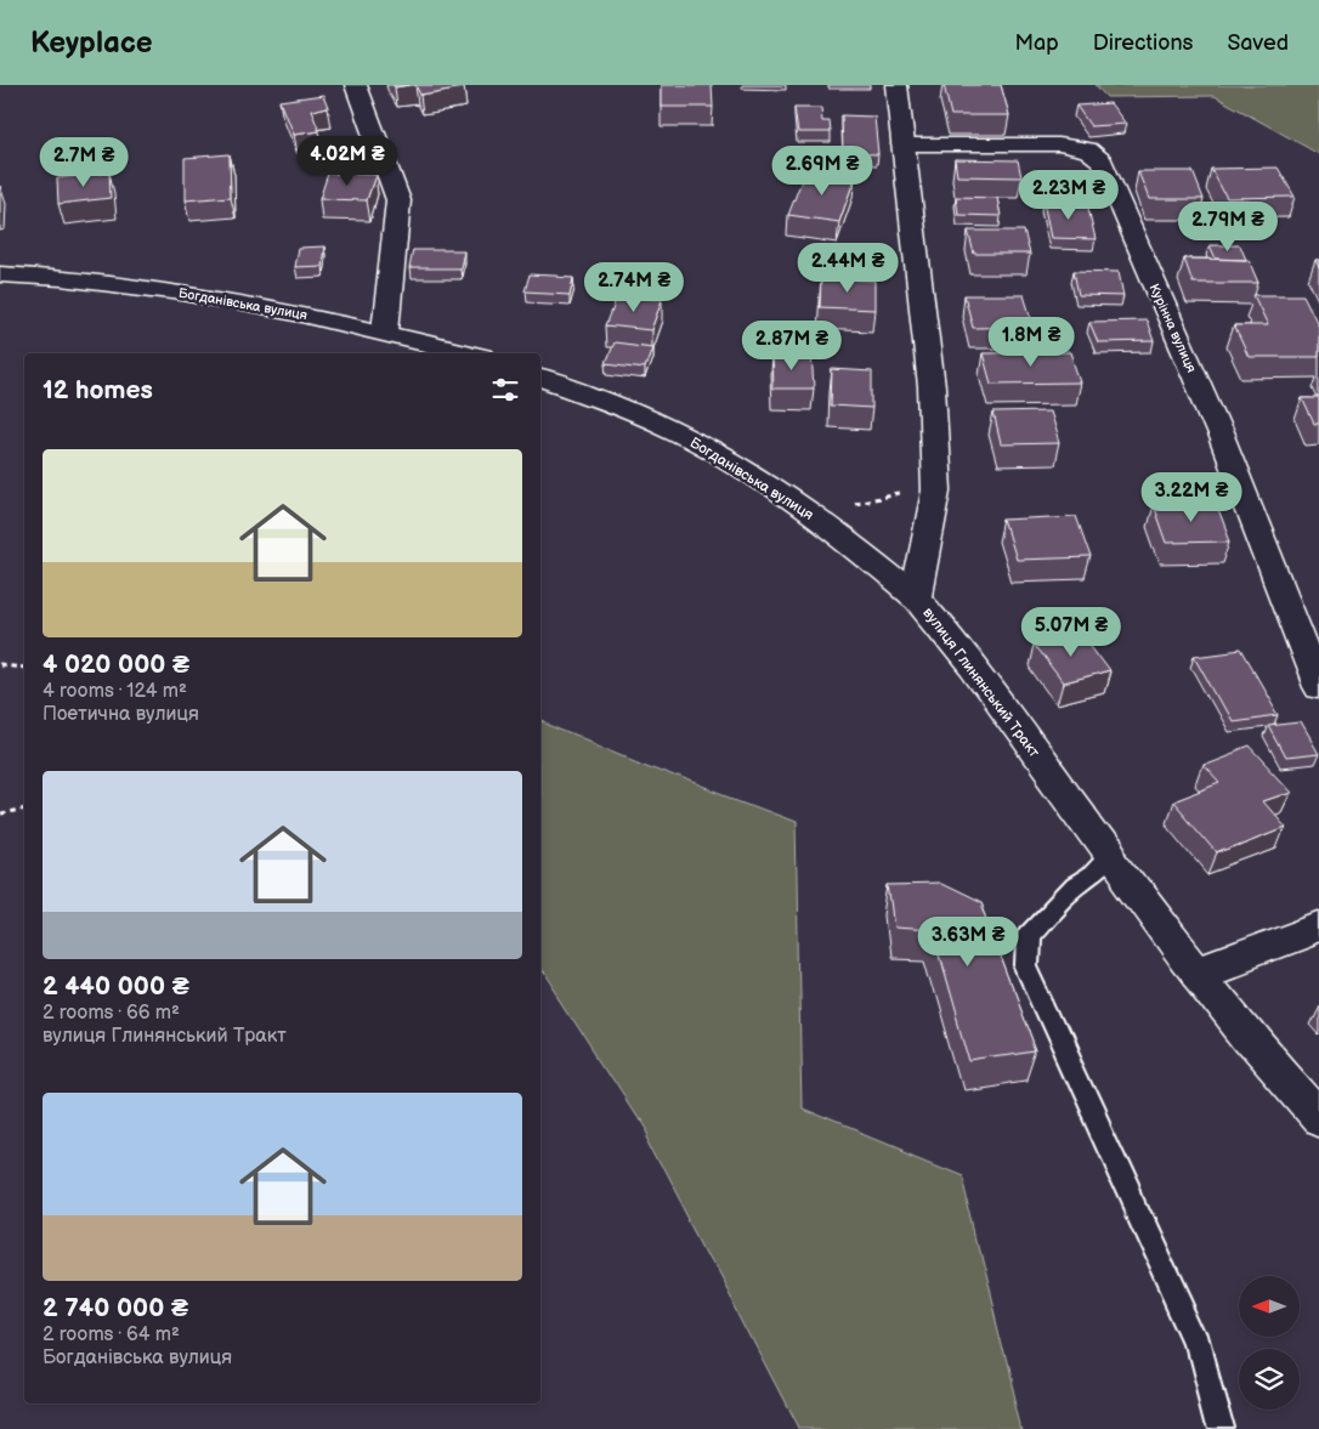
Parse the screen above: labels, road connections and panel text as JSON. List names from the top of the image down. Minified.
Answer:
{"streets":{"main road":["Богданівська вулиця","Курінна вулиця","вулиця Глинянський Тракт"]},"crossings":[["Богданівська вулиця","вулиця Глинянський Тракт"],["Курінна вулиця","вулиця Глинянський Тракт"]],"north":"left","page":{"header":"Keyplace","nav":["Map","Directions","Saved"],"price":["4.02M ₴","2.7M ₴","2.69M ₴","2.23M ₴","2.79M ₴","2.44M ₴","2.74M ₴","1.8M ₴","2.87M ₴","3.22M ₴","5.07M ₴","3.63M ₴"],"heading":"12 homes","list":[{"name":"4 020 000 ₴","note":"4 rooms · 124 m² · Поетична вулиця"},{"name":"2 440 000 ₴","note":"2 rooms · 66 m² · вулиця Глинянський Тракт"},{"name":"2 740 000 ₴","note":"2 rooms · 64 m² · Богданівська вулиця"}]}}
